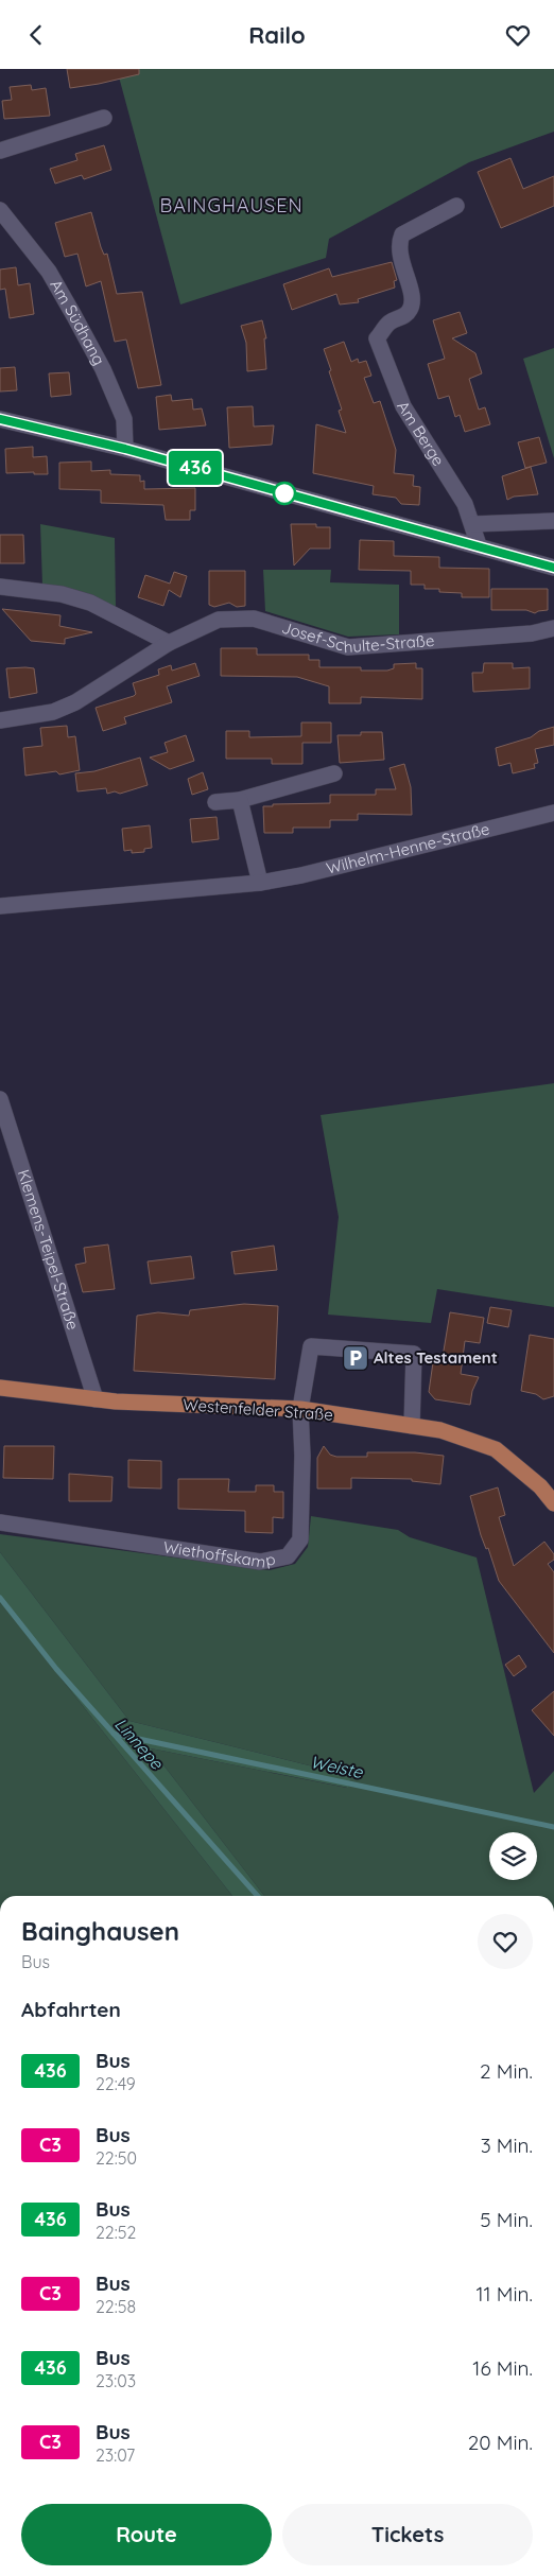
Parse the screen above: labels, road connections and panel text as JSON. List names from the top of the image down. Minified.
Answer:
{"streets":{"main road":["Westenfelder Straße"],"street":["Am Südhang","Am Berge","Josef-Schulte-Straße","Wilhelm-Henne-Straße","Klemens-Teipel-Straße","Wiethoffskamp"]},"crossings":[["Klemens-Teipel-Straße","Westenfelder Straße"],["Westenfelder Straße","Wiethoffskamp"]],"districts":["BAINGHAUSEN"],"water":["Linnepe","Weiste"],"places":{"parking":["Altes Testament"]},"lines":["bus line 436"],"page":{"header":"Railo","on_map":"436","heading":[["Bainghausen","Bus"],"Abfahrten"],"list":[{"mark":"436","name":"Bus","note":"22:49","value":"2 Min."},{"mark":"C3","name":"Bus","note":"22:50","value":"3 Min."},{"mark":"436","name":"Bus","note":"22:52","value":"5 Min."},{"mark":"C3","name":"Bus","note":"22:58","value":"11 Min."},{"mark":"436","name":"Bus","note":"23:03","value":"16 Min."},{"mark":"C3","name":"Bus","note":"23:07","value":"20 Min."}],"buttons":["Route","Tickets"]}}
